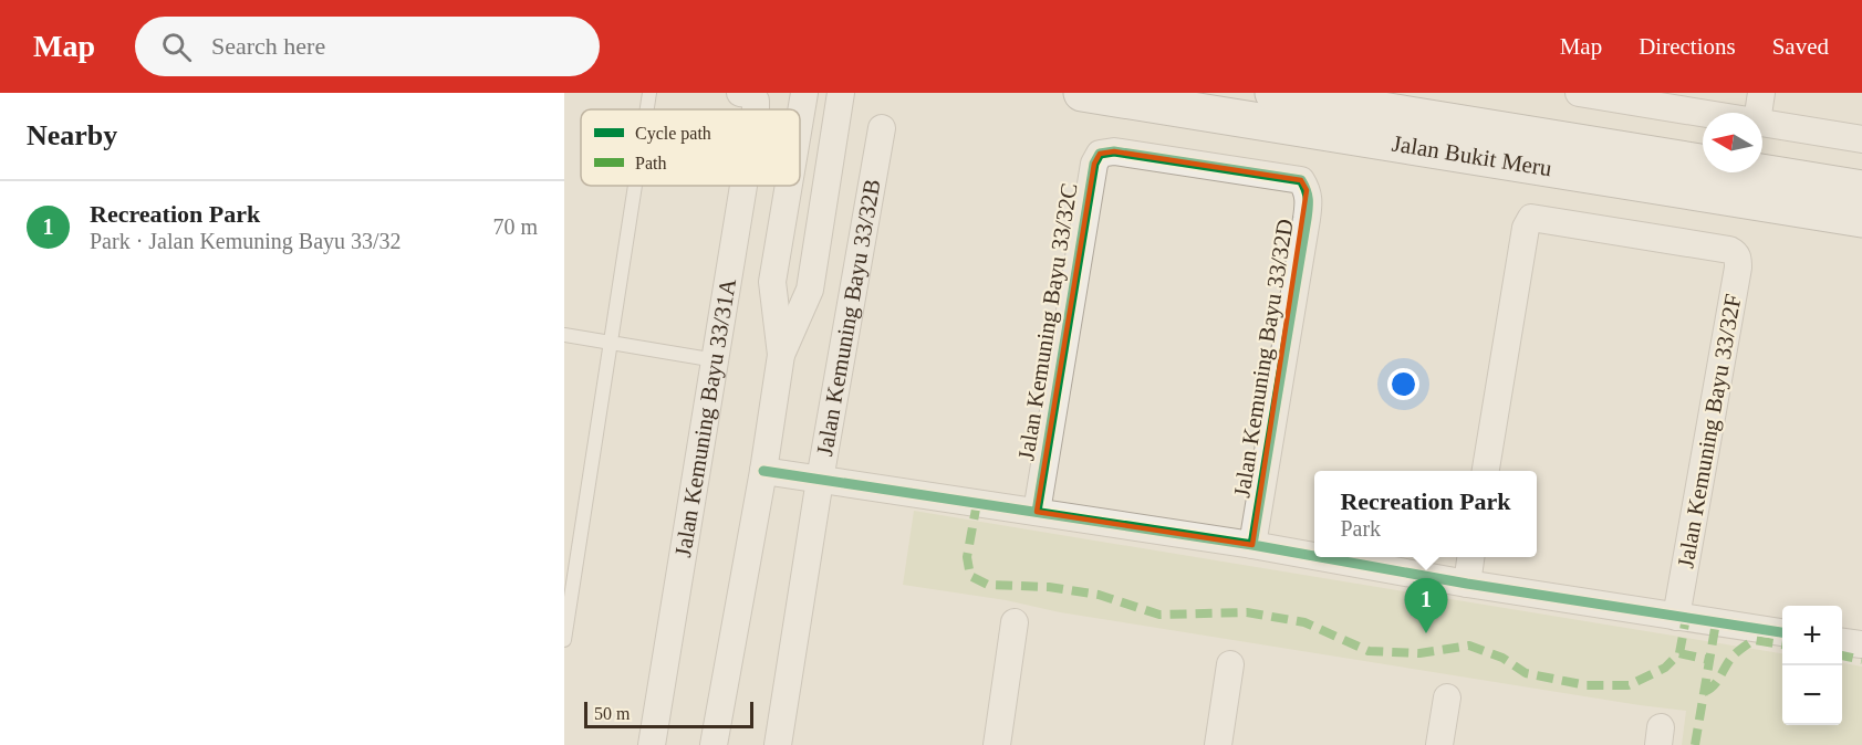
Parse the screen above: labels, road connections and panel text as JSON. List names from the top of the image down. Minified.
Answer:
{"streets":{"main road":["Jalan Bukit Meru"],"street":["Jalan Kemuning Bayu 33/32B","Jalan Kemuning Bayu 33/32C","Jalan Kemuning Bayu 33/32D","Jalan Kemuning Bayu 33/31A","Jalan Kemuning Bayu 33/32F"]},"crossings":[["Jalan Kemuning Bayu 33/32C","Jalan Kemuning Bayu 33/32D"]],"legend":["Cycle path","Path"],"scale_bar":"50 m","north":"left","page":{"header":"Map","search":"Search here","nav":["Map","Directions","Saved"],"heading":"Nearby","list":[{"mark":"1","name":"Recreation Park","note":"Park · Jalan Kemuning Bayu 33/32","value":"70 m"}],"popup":["Recreation Park","Park"],"pins":"1","map_buttons":["+","−"],"scale":"50 m"}}
